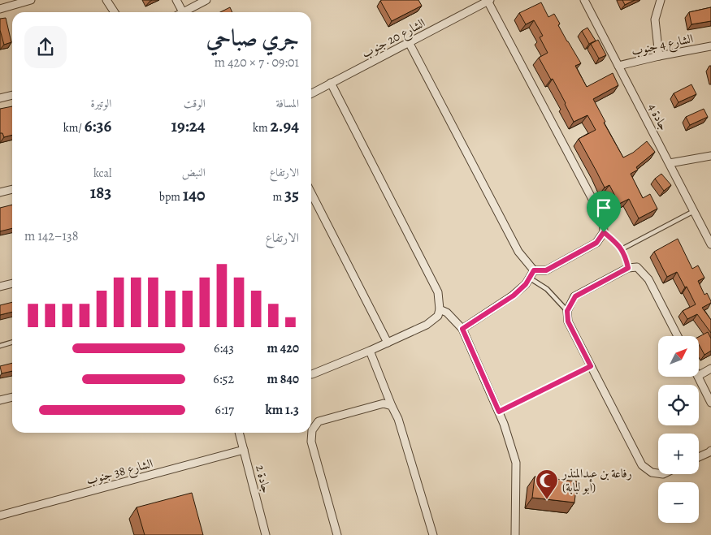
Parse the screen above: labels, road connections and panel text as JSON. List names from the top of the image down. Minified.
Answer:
{"streets":{"street":["الشارع 20 جنوب","الشارع 4 جنوب","جادة 4","الشارع 38 جنوب","جادة 2"]},"crossings":[["الشارع 4 جنوب","جادة 4"],["الشارع 38 جنوب","جادة 2"]],"places":{"mosque":["رفاعة بن عبدالمنذر (أبو لبابة)"]},"north":"top right","page":{"heading":["جري صباحي","09:01 · 7 × 420 m"],"stats":[["المسافة","2.94 km"],["الوقت","19:24"],["الوتيرة","6:36 /km"],["الارتفاع","35 m"],["النبض","140 bpm"],["kcal","183"]],"chart":["الارتفاع","138–142 m"],"list":[{"name":"420 m","note":"6:43"},{"name":"840 m","note":"6:52"},{"name":"1.3 km","note":"6:17"}],"map_buttons":["+","−"]}}
